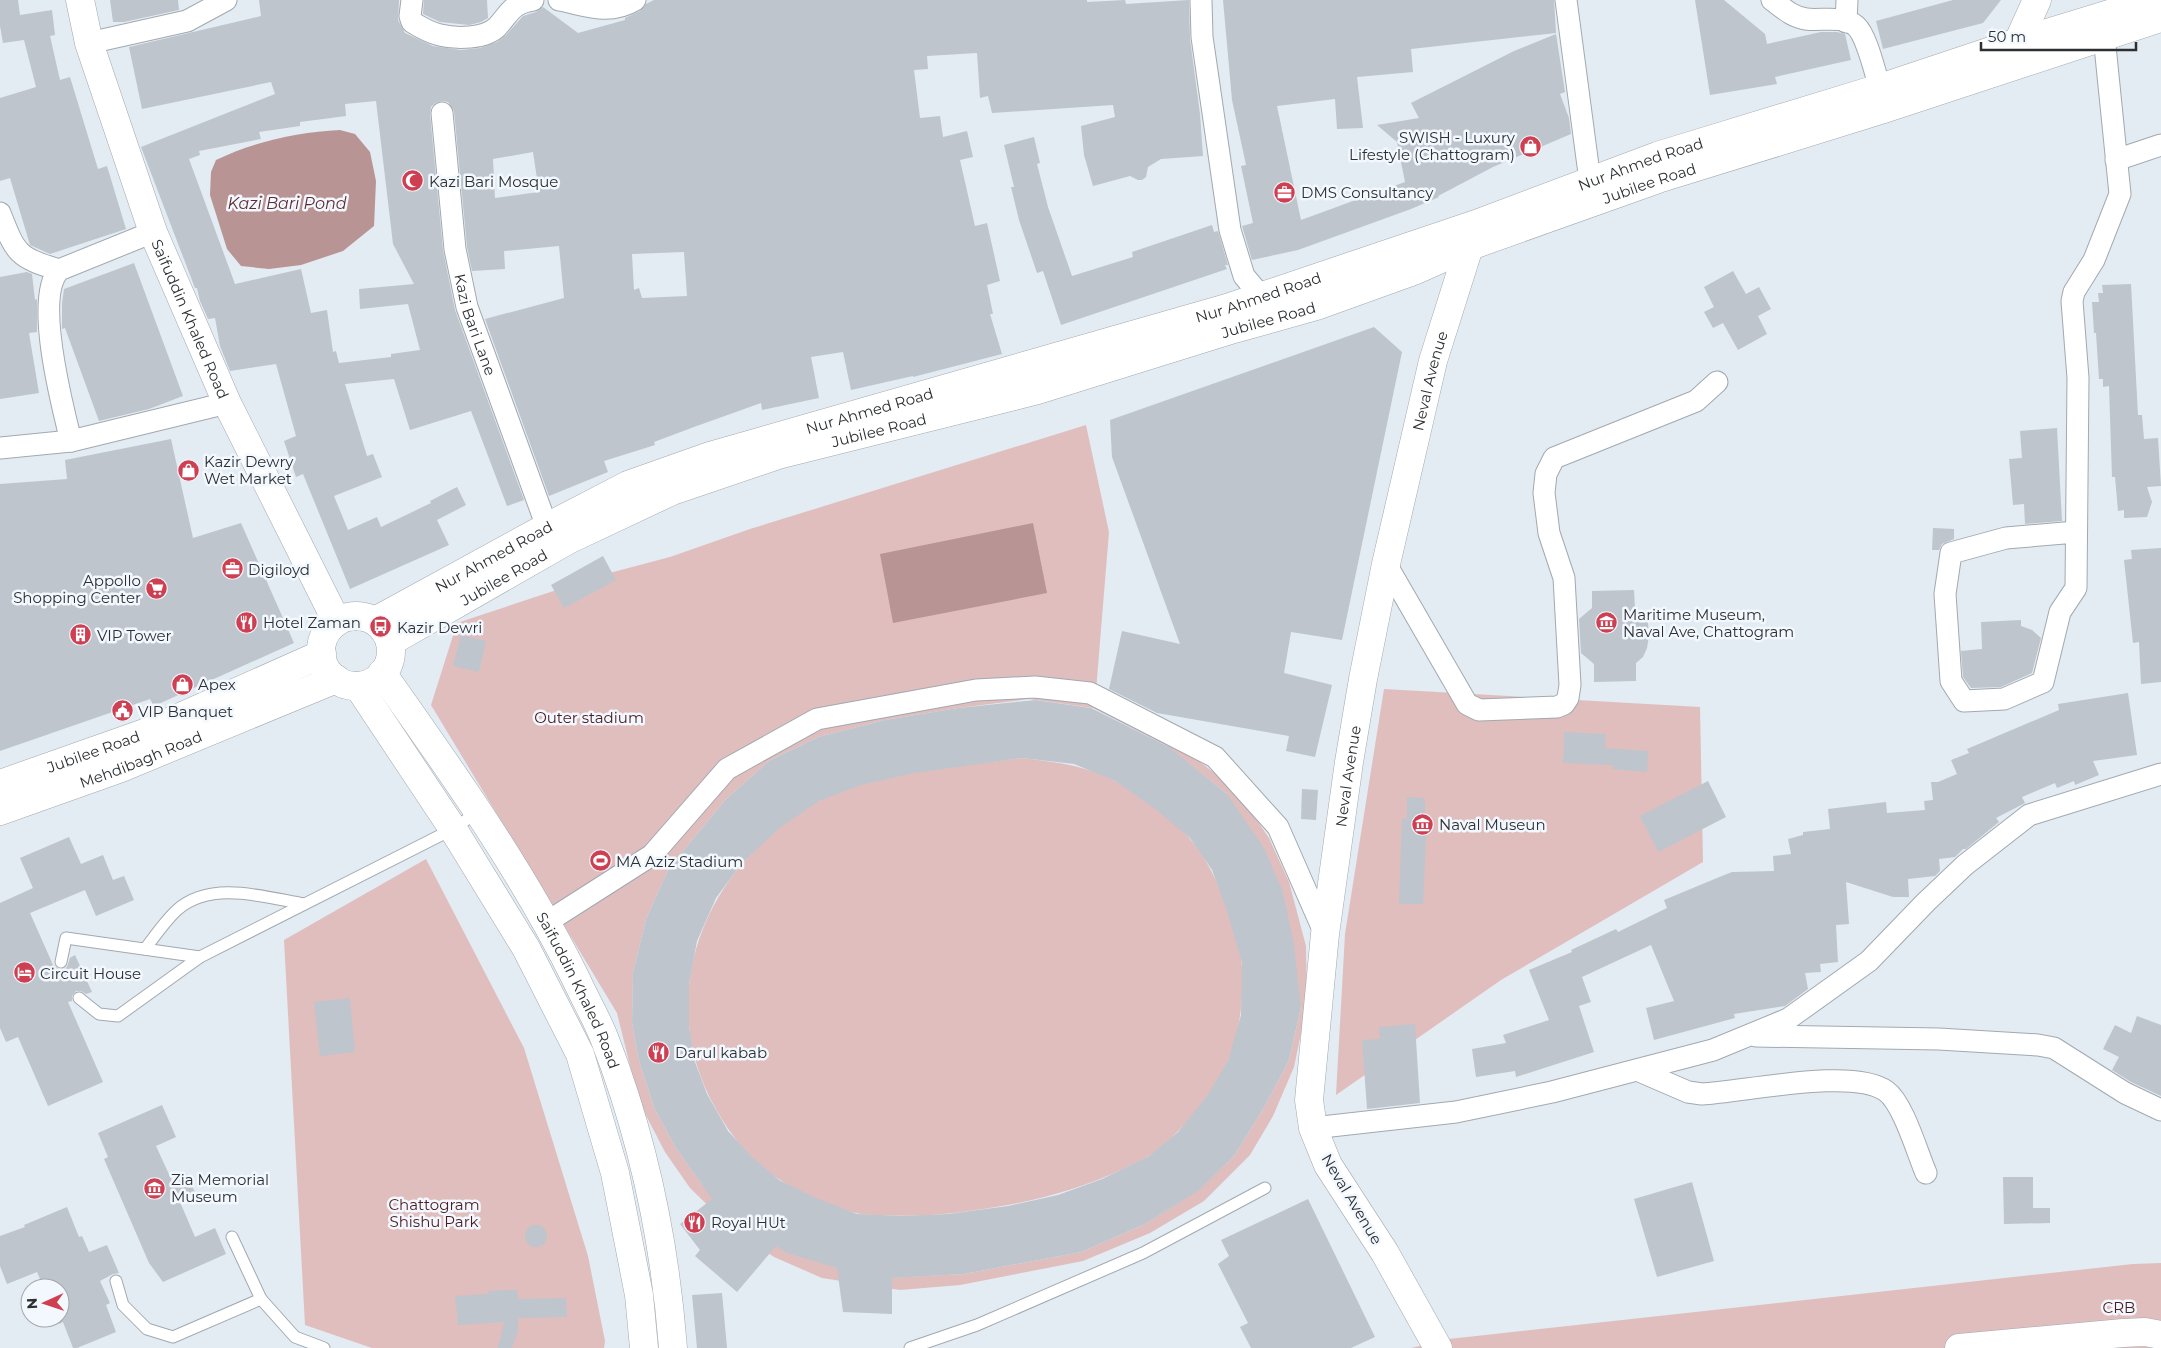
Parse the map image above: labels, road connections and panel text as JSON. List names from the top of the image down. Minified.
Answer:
{"streets":{"main road":["Nur Ahmed Road","Jubilee Road","Saifuddin Khaled Road","Neval Avenue","Mehdibagh Road"],"street":["Kazi Bari Lane"]},"crossings":[["Nur Ahmed Road","Jubilee Road"],["Nur Ahmed Road","Saifuddin Khaled Road"],["Nur Ahmed Road","Kazi Bari Lane"],["Nur Ahmed Road","Neval Avenue"],["Nur Ahmed Road","Mehdibagh Road"],["Jubilee Road","Saifuddin Khaled Road"],["Jubilee Road","Neval Avenue"],["Jubilee Road","Mehdibagh Road"],["Saifuddin Khaled Road","Mehdibagh Road"]],"water":["Kazi Bari Pond"],"parks":["Outer stadium","Chattogram Shishu Park","CRB"],"places":{"shop":["SWISH - Luxury Lifestyle (Chattogram)","Kazir Dewry Wet Market","Apex"],"mosque":["Kazi Bari Mosque"],"office":["DMS Consultancy","Digiloyd"],"supermarket":["Appollo Shopping Center"],"restaurant":["Hotel Zaman","Darul kabab","Royal HUt"],"museum":["Maritime Museum, Naval Ave, Chattogram","Naval Museun","Zia Memorial Museum"],"bus stop":["Kazir Dewri"],"building":["VIP Tower"],"public building":["VIP Banquet"],"sports":["MA Aziz Stadium"],"hotel":["Circuit House"]},"scale_bar":"50 m","north":"left"}
